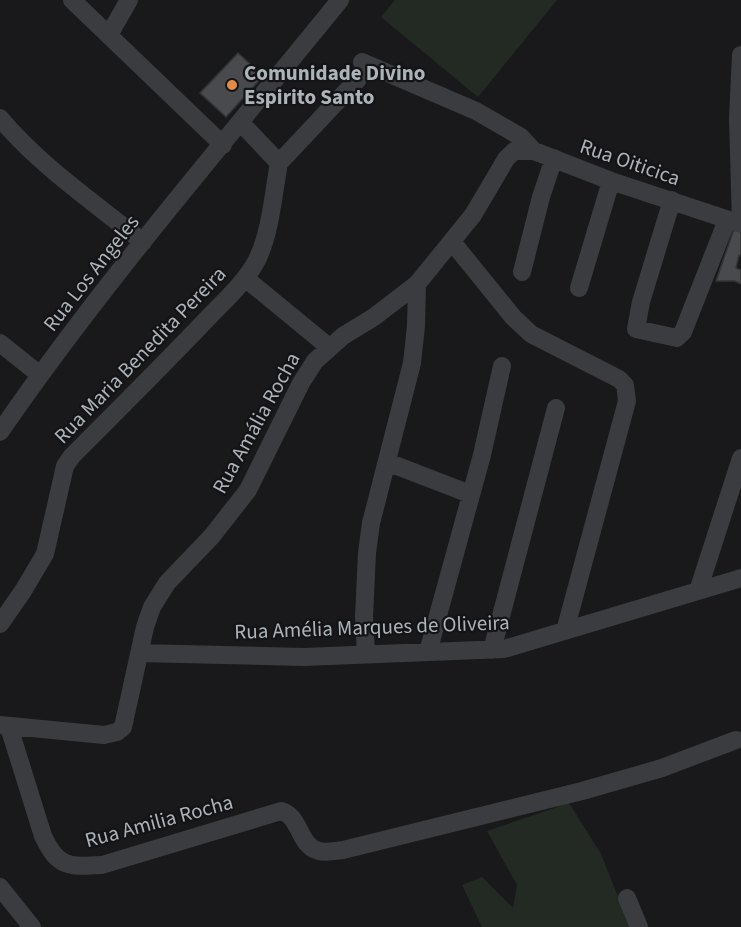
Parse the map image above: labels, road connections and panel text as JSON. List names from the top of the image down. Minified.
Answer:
{"streets":{"street":["Rua Oiticica","Rua Los Angeles","Rua Maria Benedita Pereira","Rua Amália Rocha","Rua Amélia Marques de Oliveira","Rua Amilia Rocha"]},"crossings":[["Rua Oiticica","Rua Amália Rocha"],["Rua Amália Rocha","Rua Amélia Marques de Oliveira"],["Rua Amália Rocha","Rua Amilia Rocha"]],"places":["Comunidade Divino Espirito Santo"]}
